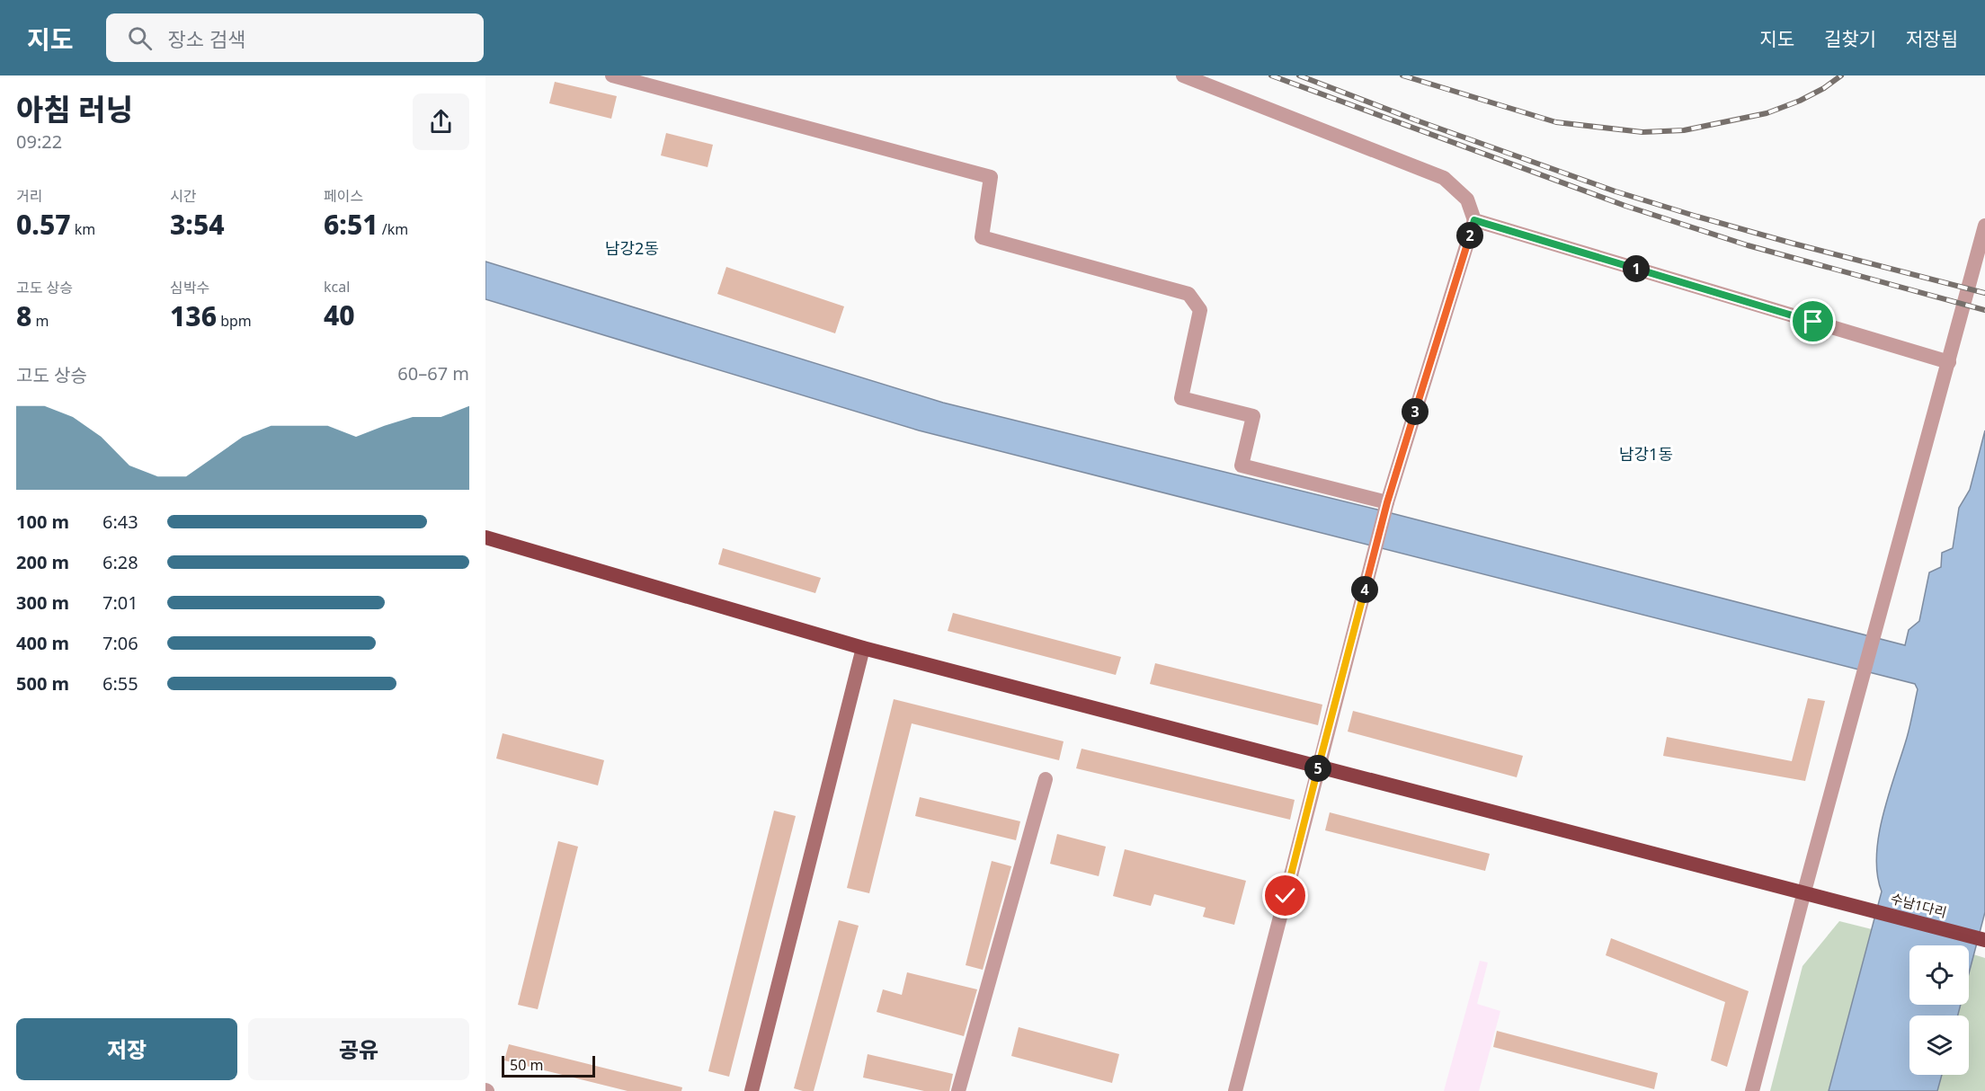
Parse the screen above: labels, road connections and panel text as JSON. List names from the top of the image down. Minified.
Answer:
{"streets":{"highway":["수남1다리"]},"districts":["남강2동","남강1동"],"scale_bar":"50 m","page":{"header":"지도","search":"장소 검색","nav":["지도","길찾기","저장됨"],"heading":["아침 러닝","09:22"],"stats":[["거리","0.57 km"],["시간","3:54"],["페이스","6:51 /km"],["고도 상승","8 m"],["심박수","136 bpm"],["kcal","40"]],"pins":["2","1","3","4","5"],"chart":["고도 상승","60–67 m"],"list":[{"name":"100 m","note":"6:43"},{"name":"200 m","note":"6:28"},{"name":"300 m","note":"7:01"},{"name":"400 m","note":"7:06"},{"name":"500 m","note":"6:55"}],"buttons":["저장","공유"],"scale":"50 m"}}
